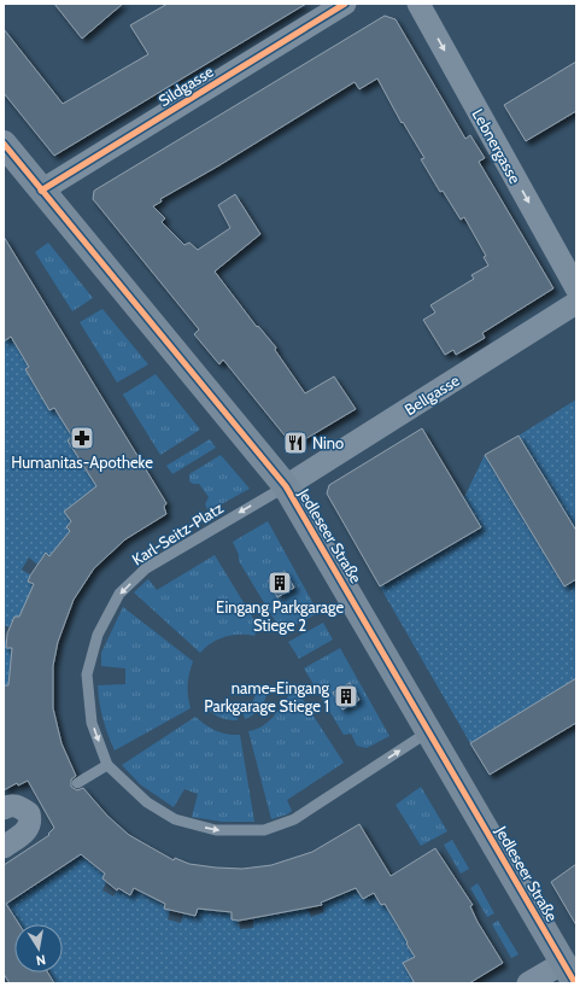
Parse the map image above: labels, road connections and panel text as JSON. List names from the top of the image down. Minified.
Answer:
{"streets":{"street":["Sildgasse","Lebnergasse","Bellgasse","Jedleseer Straße"],"lane":["Karl-Seitz-Platz"]},"crossings":[["Sildgasse","Jedleseer Straße"],["Bellgasse","Karl-Seitz-Platz"],["Bellgasse","Jedleseer Straße"],["Karl-Seitz-Platz","Jedleseer Straße"]],"one_way":["Lebnergasse"],"places":{"pharmacy":["Humanitas-Apotheke"],"restaurant":["Nino"],"building":["Eingang Parkgarage Stiege 2","name=Eingang Parkgarage Stiege 1"]},"north":"bottom"}
